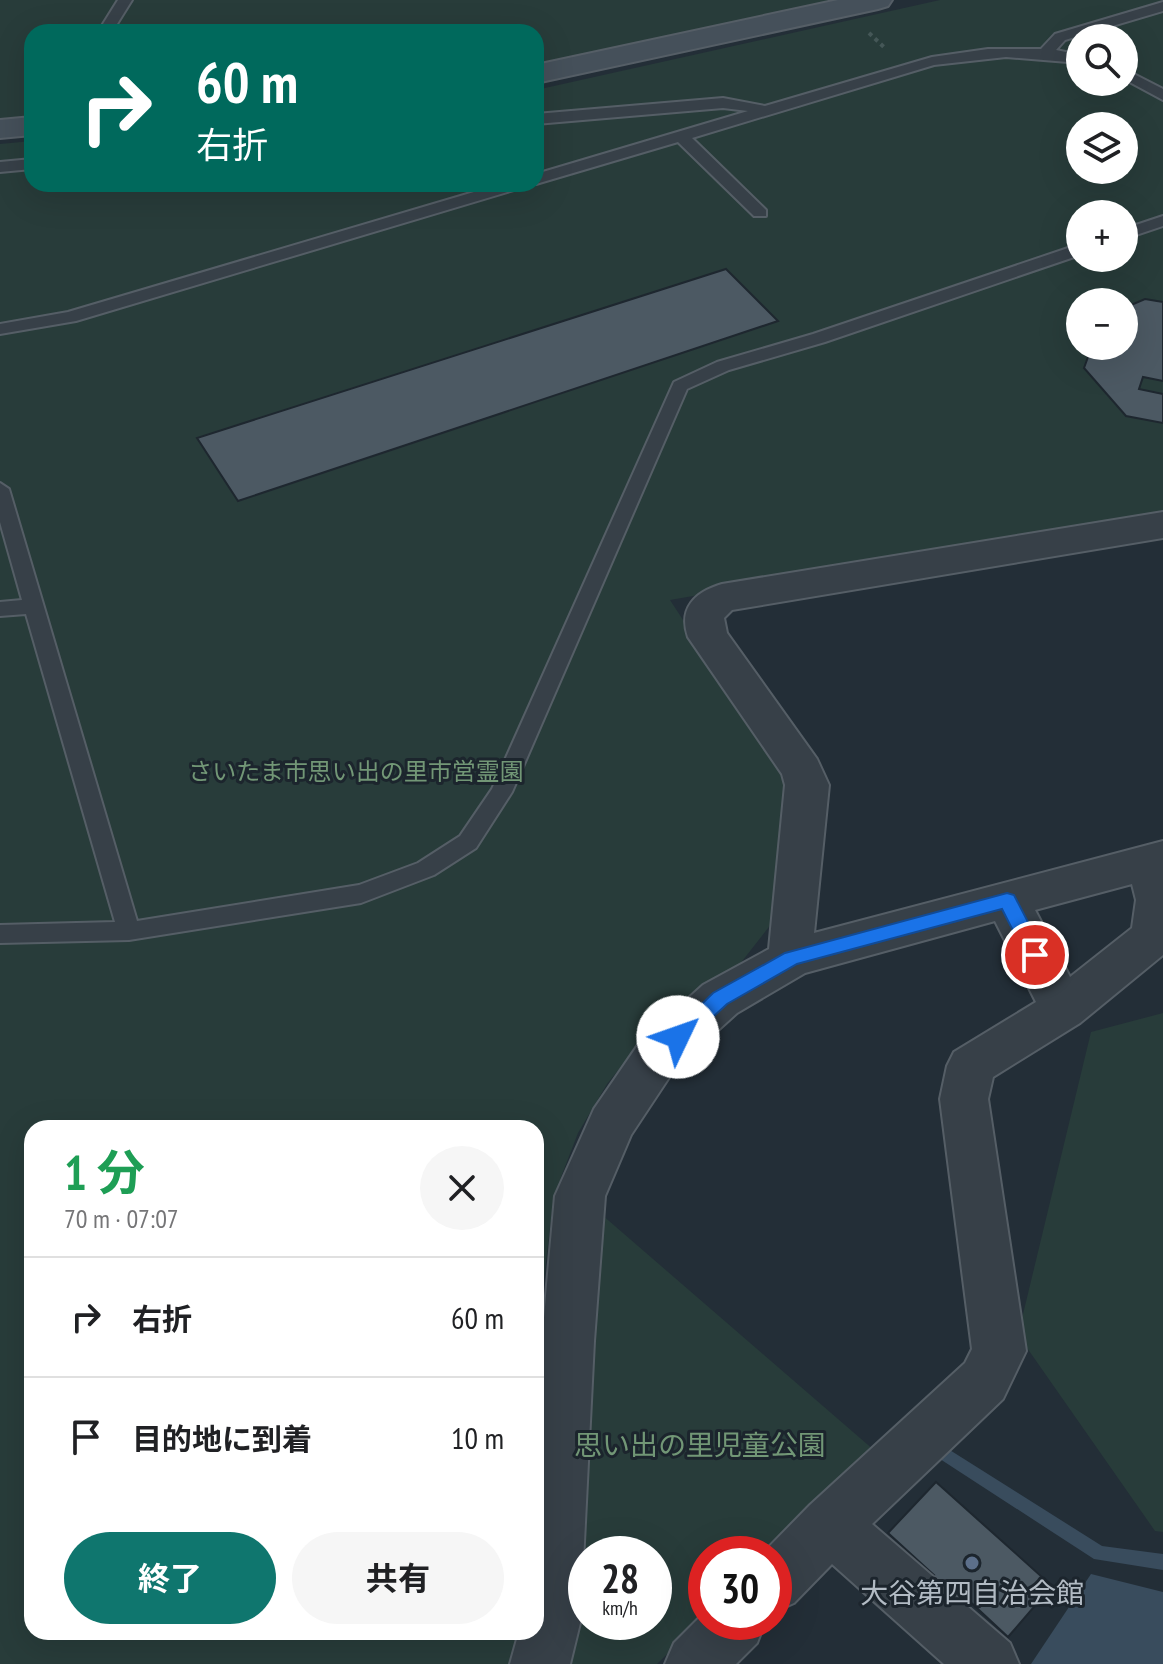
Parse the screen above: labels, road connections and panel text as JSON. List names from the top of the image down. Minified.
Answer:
{"parks":["さいたま市思い出の里市営霊園","思い出の里児童公園"],"places":["大谷第四自治会館"],"page":{"map_buttons":["+","−"],"turn":["60 m","右折"],"heading":["1 分","70 m · 07:07"],"list":[{"name":"右折","value":"60 m"},{"name":"目的地に到着","value":"10 m"}],"buttons":["終了","共有"],"speed":"28 km/h","limit":"30"}}
